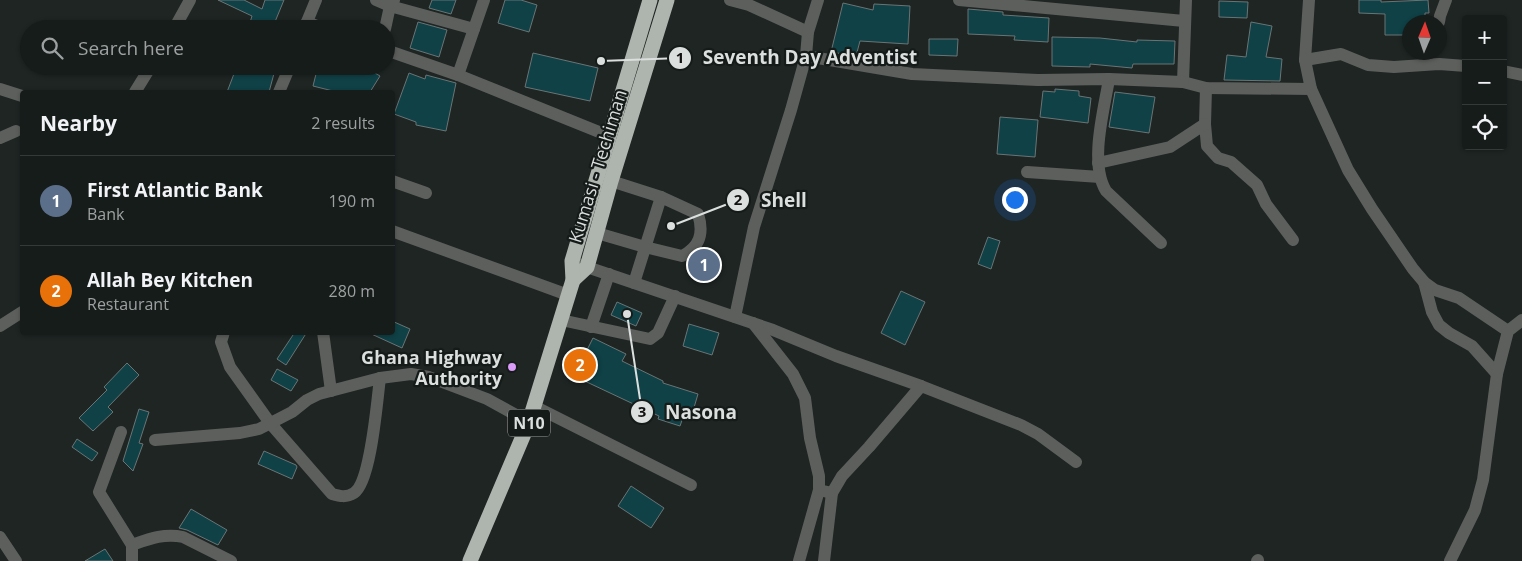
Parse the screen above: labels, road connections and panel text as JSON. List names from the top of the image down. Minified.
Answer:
{"streets":{"highway":["Kumasi - Techiman","N10"]},"places":["Seventh Day Adventist","Shell","Nasona","Ghana Highway Authority"],"north":"top","page":{"map_buttons":["+","−"],"search":"Search here","heading":["Nearby","2 results"],"list":[{"mark":"1","name":"First Atlantic Bank","note":"Bank","value":"190 m"},{"mark":"2","name":"Allah Bey Kitchen","note":"Restaurant","value":"280 m"}],"pins":["1","2"]}}
